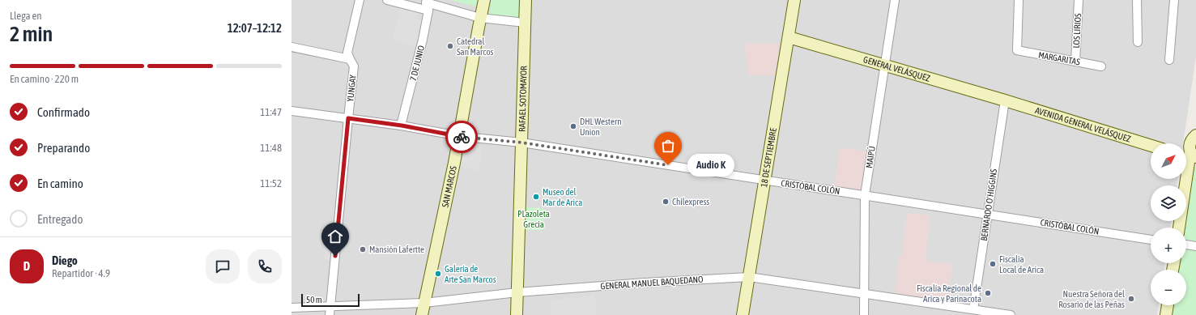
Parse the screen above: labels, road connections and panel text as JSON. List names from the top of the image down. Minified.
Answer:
{"streets":{"street":["LOS LIRIOS","MARGARITAS","7 DE JUNIO","GENERAL VELÁSQUEZ","YUNGAY","RAFAEL SOTOMAYOR","AVENIDA GENERAL VELÁSQUEZ","MAIPÚ","18 DE SEPTIEMBRE","SAN MARCOS","CRISTÓBAL COLÓN","BERNARDO O'HIGGINS","GENERAL MANUEL BAQUEDANO"]},"crossings":[["LOS LIRIOS","MARGARITAS"],["7 DE JUNIO","CRISTÓBAL COLÓN"],["GENERAL VELÁSQUEZ","AVENIDA GENERAL VELÁSQUEZ"],["GENERAL VELÁSQUEZ","MAIPÚ"],["GENERAL VELÁSQUEZ","18 DE SEPTIEMBRE"],["GENERAL VELÁSQUEZ","BERNARDO O'HIGGINS"],["YUNGAY","CRISTÓBAL COLÓN"],["YUNGAY","GENERAL MANUEL BAQUEDANO"],["RAFAEL SOTOMAYOR","CRISTÓBAL COLÓN"],["RAFAEL SOTOMAYOR","GENERAL MANUEL BAQUEDANO"],["AVENIDA GENERAL VELÁSQUEZ","BERNARDO O'HIGGINS"],["MAIPÚ","CRISTÓBAL COLÓN"],["MAIPÚ","GENERAL MANUEL BAQUEDANO"],["18 DE SEPTIEMBRE","CRISTÓBAL COLÓN"],["18 DE SEPTIEMBRE","GENERAL MANUEL BAQUEDANO"],["SAN MARCOS","CRISTÓBAL COLÓN"],["SAN MARCOS","GENERAL MANUEL BAQUEDANO"],["CRISTÓBAL COLÓN","BERNARDO O'HIGGINS"],["BERNARDO O'HIGGINS","GENERAL MANUEL BAQUEDANO"]],"parks":["PLazoleta Grecia"],"places":["Catedral San Marcos","DHL Western Union","Audio K","Museo del Mar de Arica","Chilexpress","Mansión Lafertte","Fiscalía Local de Arica","Galería de Arte San Marcos","Fiscalía Regional de Arica y Parinacota","Nuestra Señora del Rosario de las Peñas"],"scale_bar":"50 m","north":"top right","page":{"heading":["2 min","Llega en","12:07–12:12"],"panel":["Diego","Repartidor · 4.9"],"bar":"En camino · 220 m","list":[["Confirmado","11:47"],["Preparando","11:48"],["En camino","11:52"],"Entregado"],"map_buttons":["+","−"],"bubble":"Audio K","round":"D","scale":"50 m"}}
